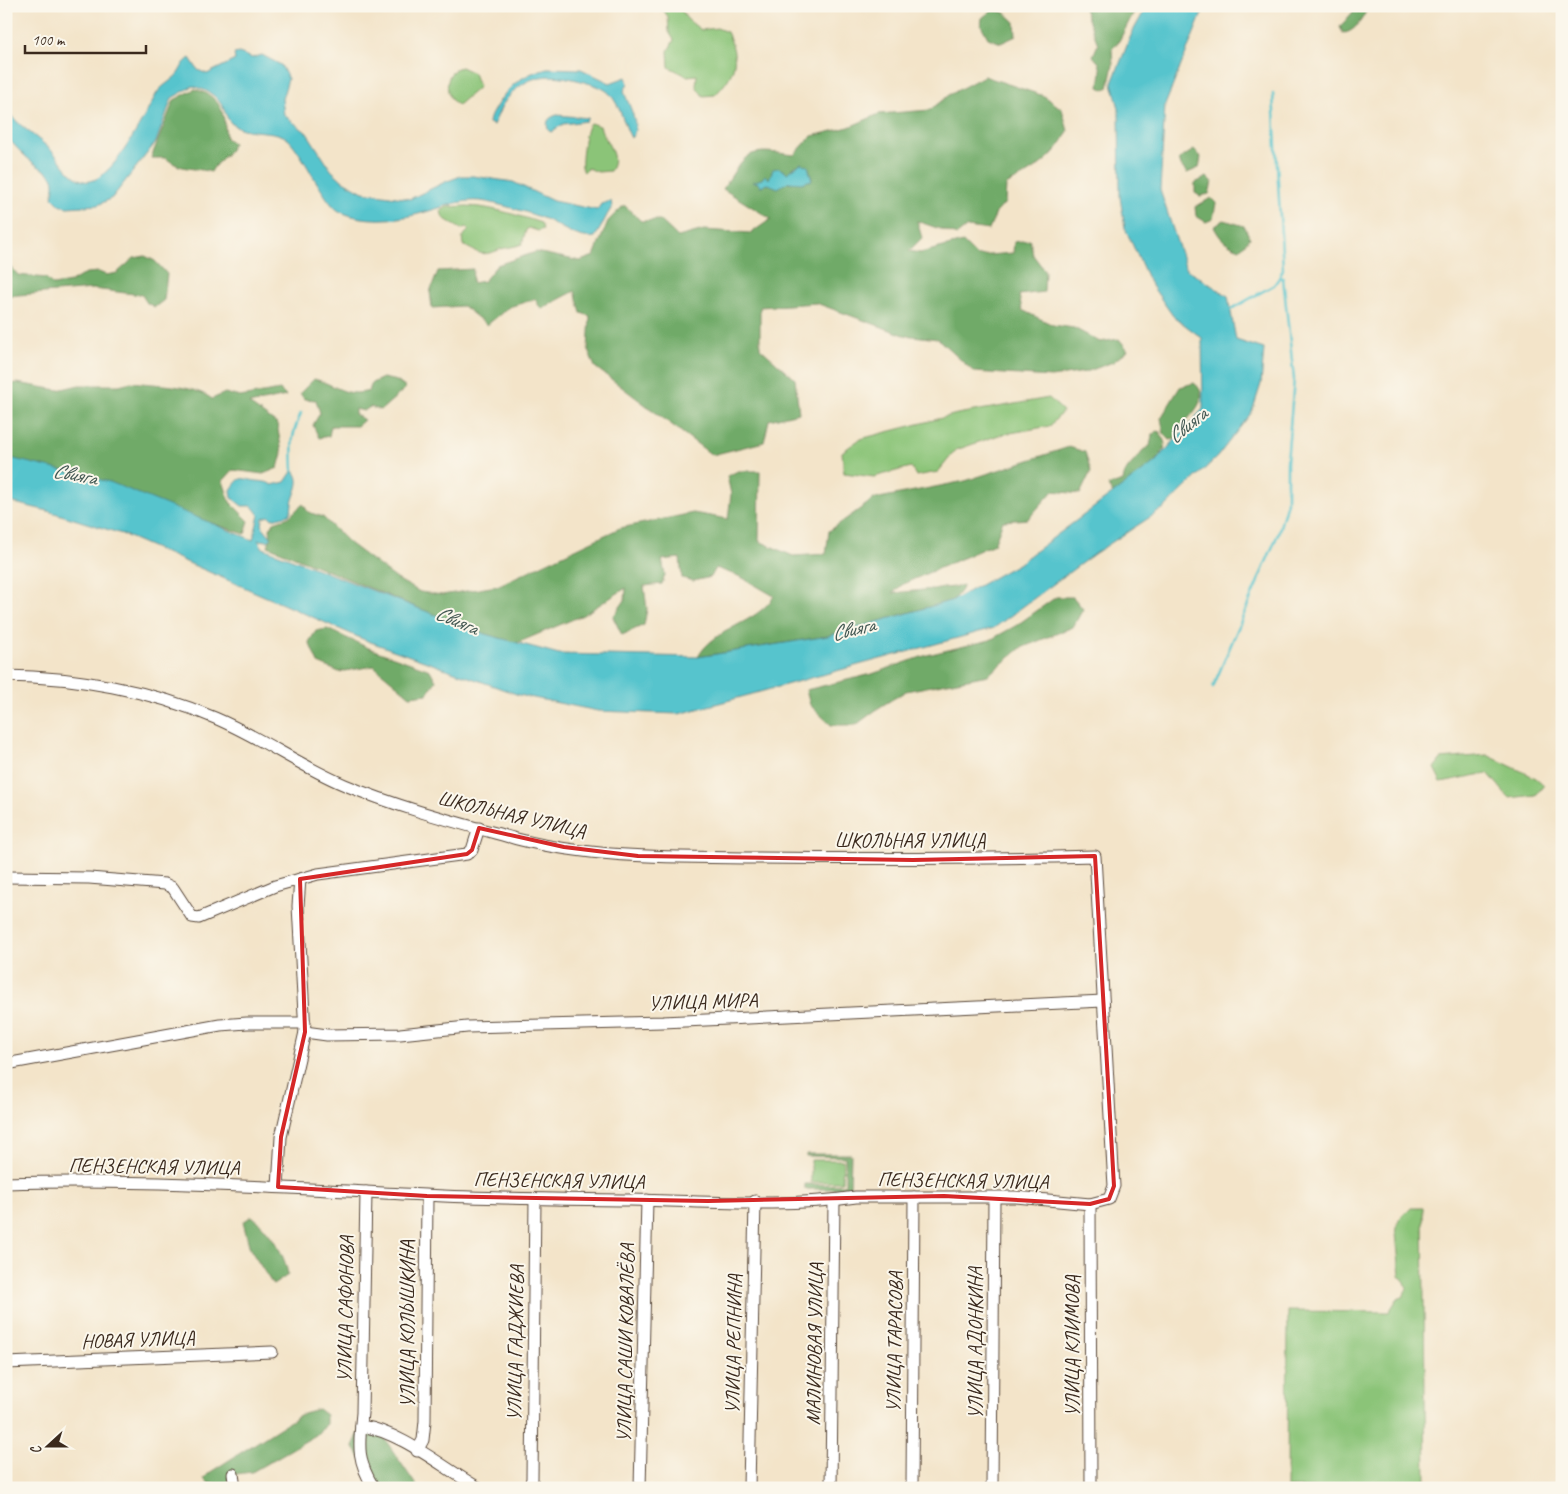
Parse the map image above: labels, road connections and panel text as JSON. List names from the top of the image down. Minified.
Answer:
{"streets":{"street":["ШКОЛЬНАЯ УЛИЦА","УЛИЦА МИРА","ПЕНЗЕНСКАЯ УЛИЦА","УЛИЦА САФОНОВА","УЛИЦА КОЛЫШКИНА","НОВАЯ УЛИЦА","УЛИЦА ТАРАСОВА","УЛИЦА ГАДЖИЕВА","УЛИЦА САШИ КОВАЛЁВА","УЛИЦА АДОНКИНА","УЛИЦА РЕПНИНА","МАЛИНОВАЯ УЛИЦА","УЛИЦА КЛИМОВА"]},"crossings":[["ШКОЛЬНАЯ УЛИЦА","УЛИЦА МИРА"],["ШКОЛЬНАЯ УЛИЦА","ПЕНЗЕНСКАЯ УЛИЦА"],["УЛИЦА МИРА","ПЕНЗЕНСКАЯ УЛИЦА"],["ПЕНЗЕНСКАЯ УЛИЦА","УЛИЦА САФОНОВА"],["ПЕНЗЕНСКАЯ УЛИЦА","УЛИЦА КОЛЫШКИНА"],["ПЕНЗЕНСКАЯ УЛИЦА","УЛИЦА ТАРАСОВА"],["ПЕНЗЕНСКАЯ УЛИЦА","УЛИЦА ГАДЖИЕВА"],["ПЕНЗЕНСКАЯ УЛИЦА","УЛИЦА САШИ КОВАЛЁВА"],["ПЕНЗЕНСКАЯ УЛИЦА","УЛИЦА АДОНКИНА"],["ПЕНЗЕНСКАЯ УЛИЦА","УЛИЦА РЕПНИНА"],["ПЕНЗЕНСКАЯ УЛИЦА","МАЛИНОВАЯ УЛИЦА"],["ПЕНЗЕНСКАЯ УЛИЦА","УЛИЦА КЛИМОВА"]],"water":["Свияга"],"scale_bar":"100 m","north":"left"}
